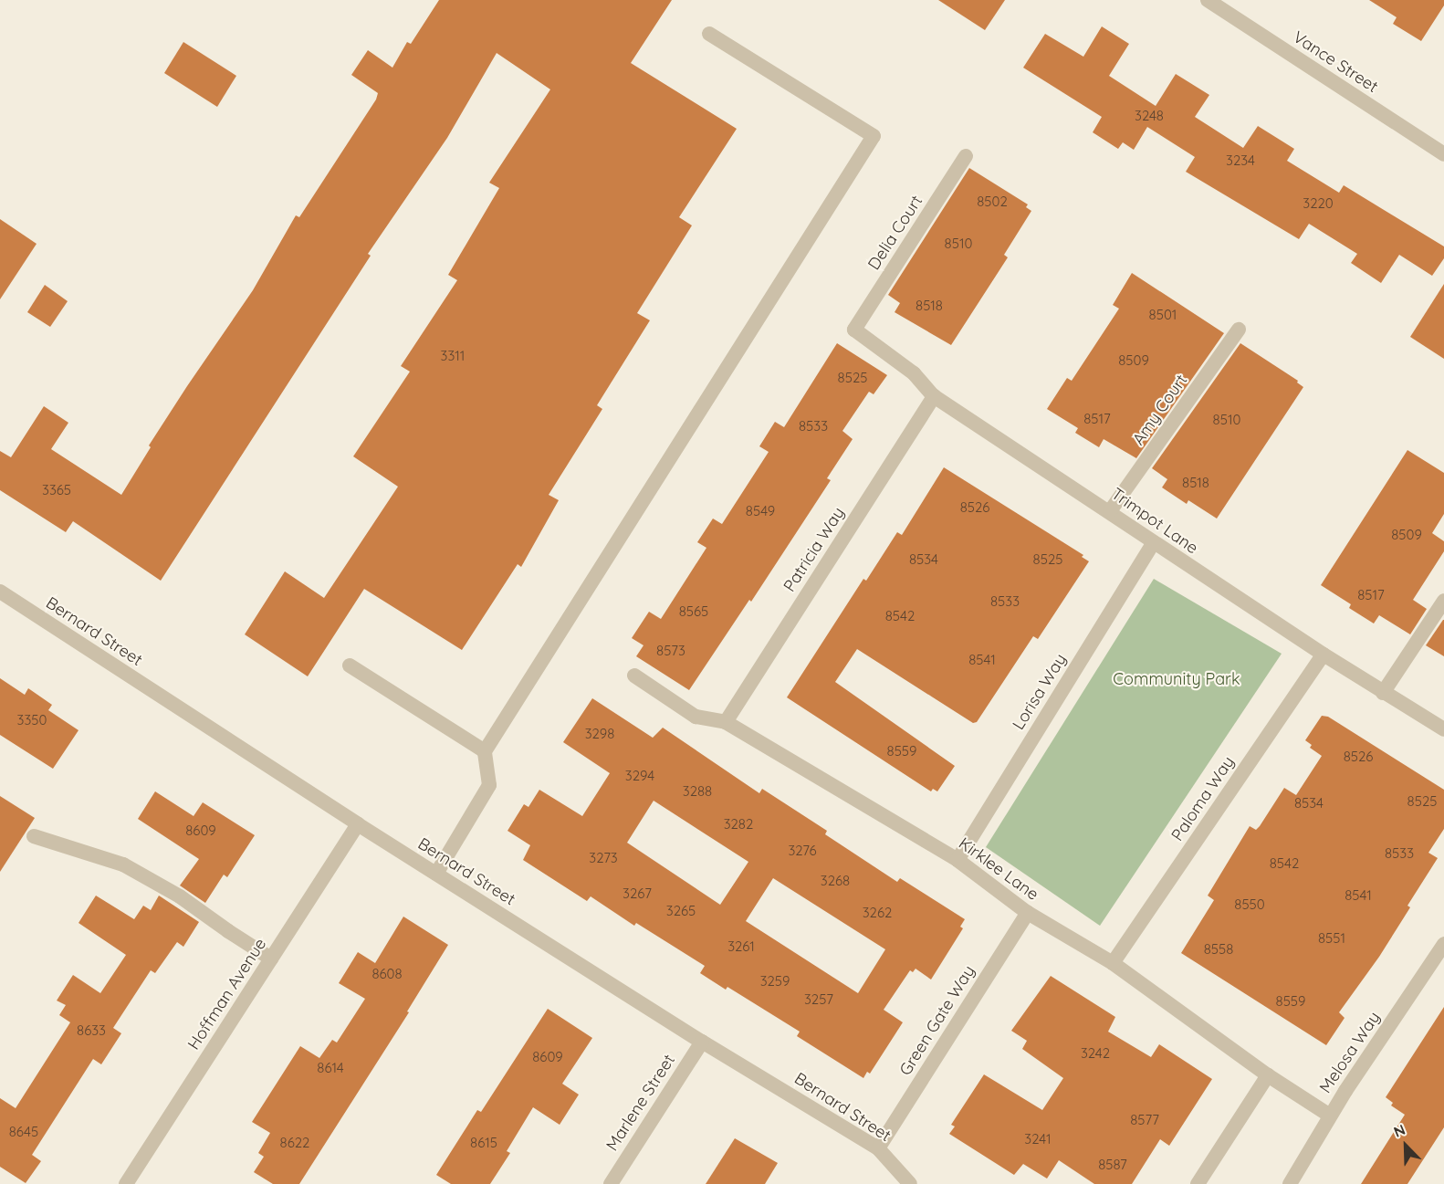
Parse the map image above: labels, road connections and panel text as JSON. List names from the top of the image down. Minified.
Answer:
{"streets":{"street":["Vance Street","Delia Court","Amy Court","Trimpot Lane","Patricia Way","Bernard Street","Lorisa Way","Paloma Way","Kirklee Lane","Hoffman Avenue","Green Gate Way","Melosa Way","Marlene Street"]},"crossings":[["Delia Court","Trimpot Lane"],["Amy Court","Trimpot Lane"],["Trimpot Lane","Patricia Way"],["Trimpot Lane","Lorisa Way"],["Trimpot Lane","Paloma Way"],["Patricia Way","Kirklee Lane"],["Bernard Street","Hoffman Avenue"],["Bernard Street","Green Gate Way"],["Bernard Street","Marlene Street"],["Lorisa Way","Kirklee Lane"],["Paloma Way","Kirklee Lane"],["Kirklee Lane","Green Gate Way"],["Kirklee Lane","Melosa Way"]],"parks":["Community Park"],"house_numbers":["3248","3234","8502","3220","8510","8518","8501","3311","8509","8525","8517","8510","8533","8518","3365","8526","8549","8509","8534","8525","8517","8533","8565","8542","8573","8541","3350","3298","8559","8526","3294","3288","8525","8534","3282","8609","3276","8533","3273","8542","3268","3267","8541","8550","3265","3262","8551","3261","8558","8608","3259","3257","8559","8633","3242","8609","8614","8577","8645","3241","8622","8615","8587"],"north":"top left"}
